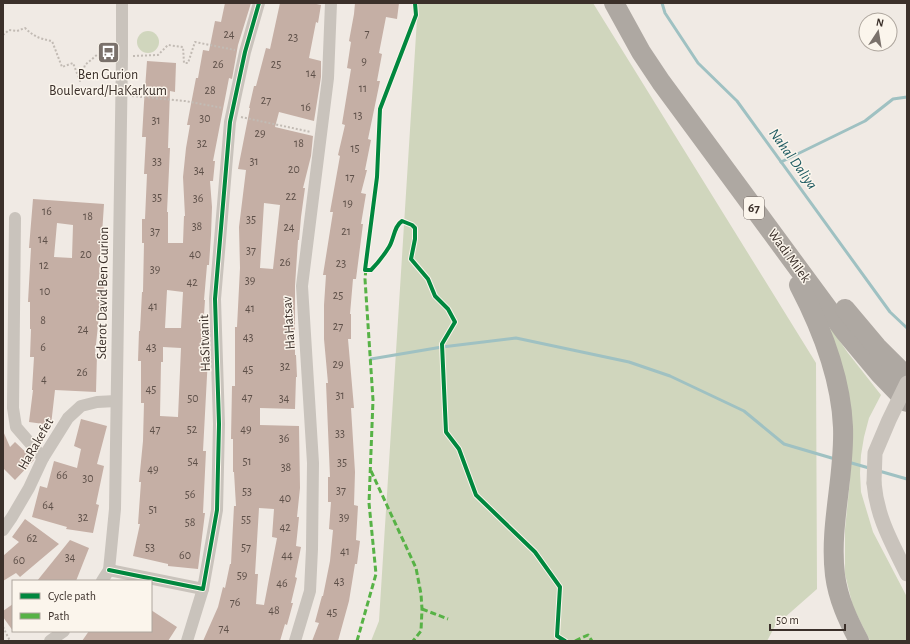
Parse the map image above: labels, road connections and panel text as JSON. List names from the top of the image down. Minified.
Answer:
{"streets":{"highway":["67","Wadi Milek"],"street":["Sderot David Ben Gurion","HaHatsav","HaSitvanit","HaRakefet"]},"crossings":[["Sderot David Ben Gurion","HaRakefet"]],"water":["Nahal Daliya"],"places":{"bus stop":["Ben Gurion Boulevard/HaKarkum"]},"house_numbers":["7","24","23","9","26","25","14","11","28","27","16","13","30","31","29","32","18","15","33","31","20","34","17","22","35","36","19","16","18","35","38","24","37","21","14","37","20","40","26","23","12","39","39","42","10","25","41","41","8","27","24","43","6","43","29","32","45","26","4","45","31","47","50","34","47","52","49","33","36","54","51","35","38","49","66","30","37","53","56","40","64","51","32","39","55","58","42","62","53","57","41","60","44","34","60","59","43","46","76","48","45","74"],"legend":["Cycle path","Path"],"scale_bar":"50 m","north":"top"}
